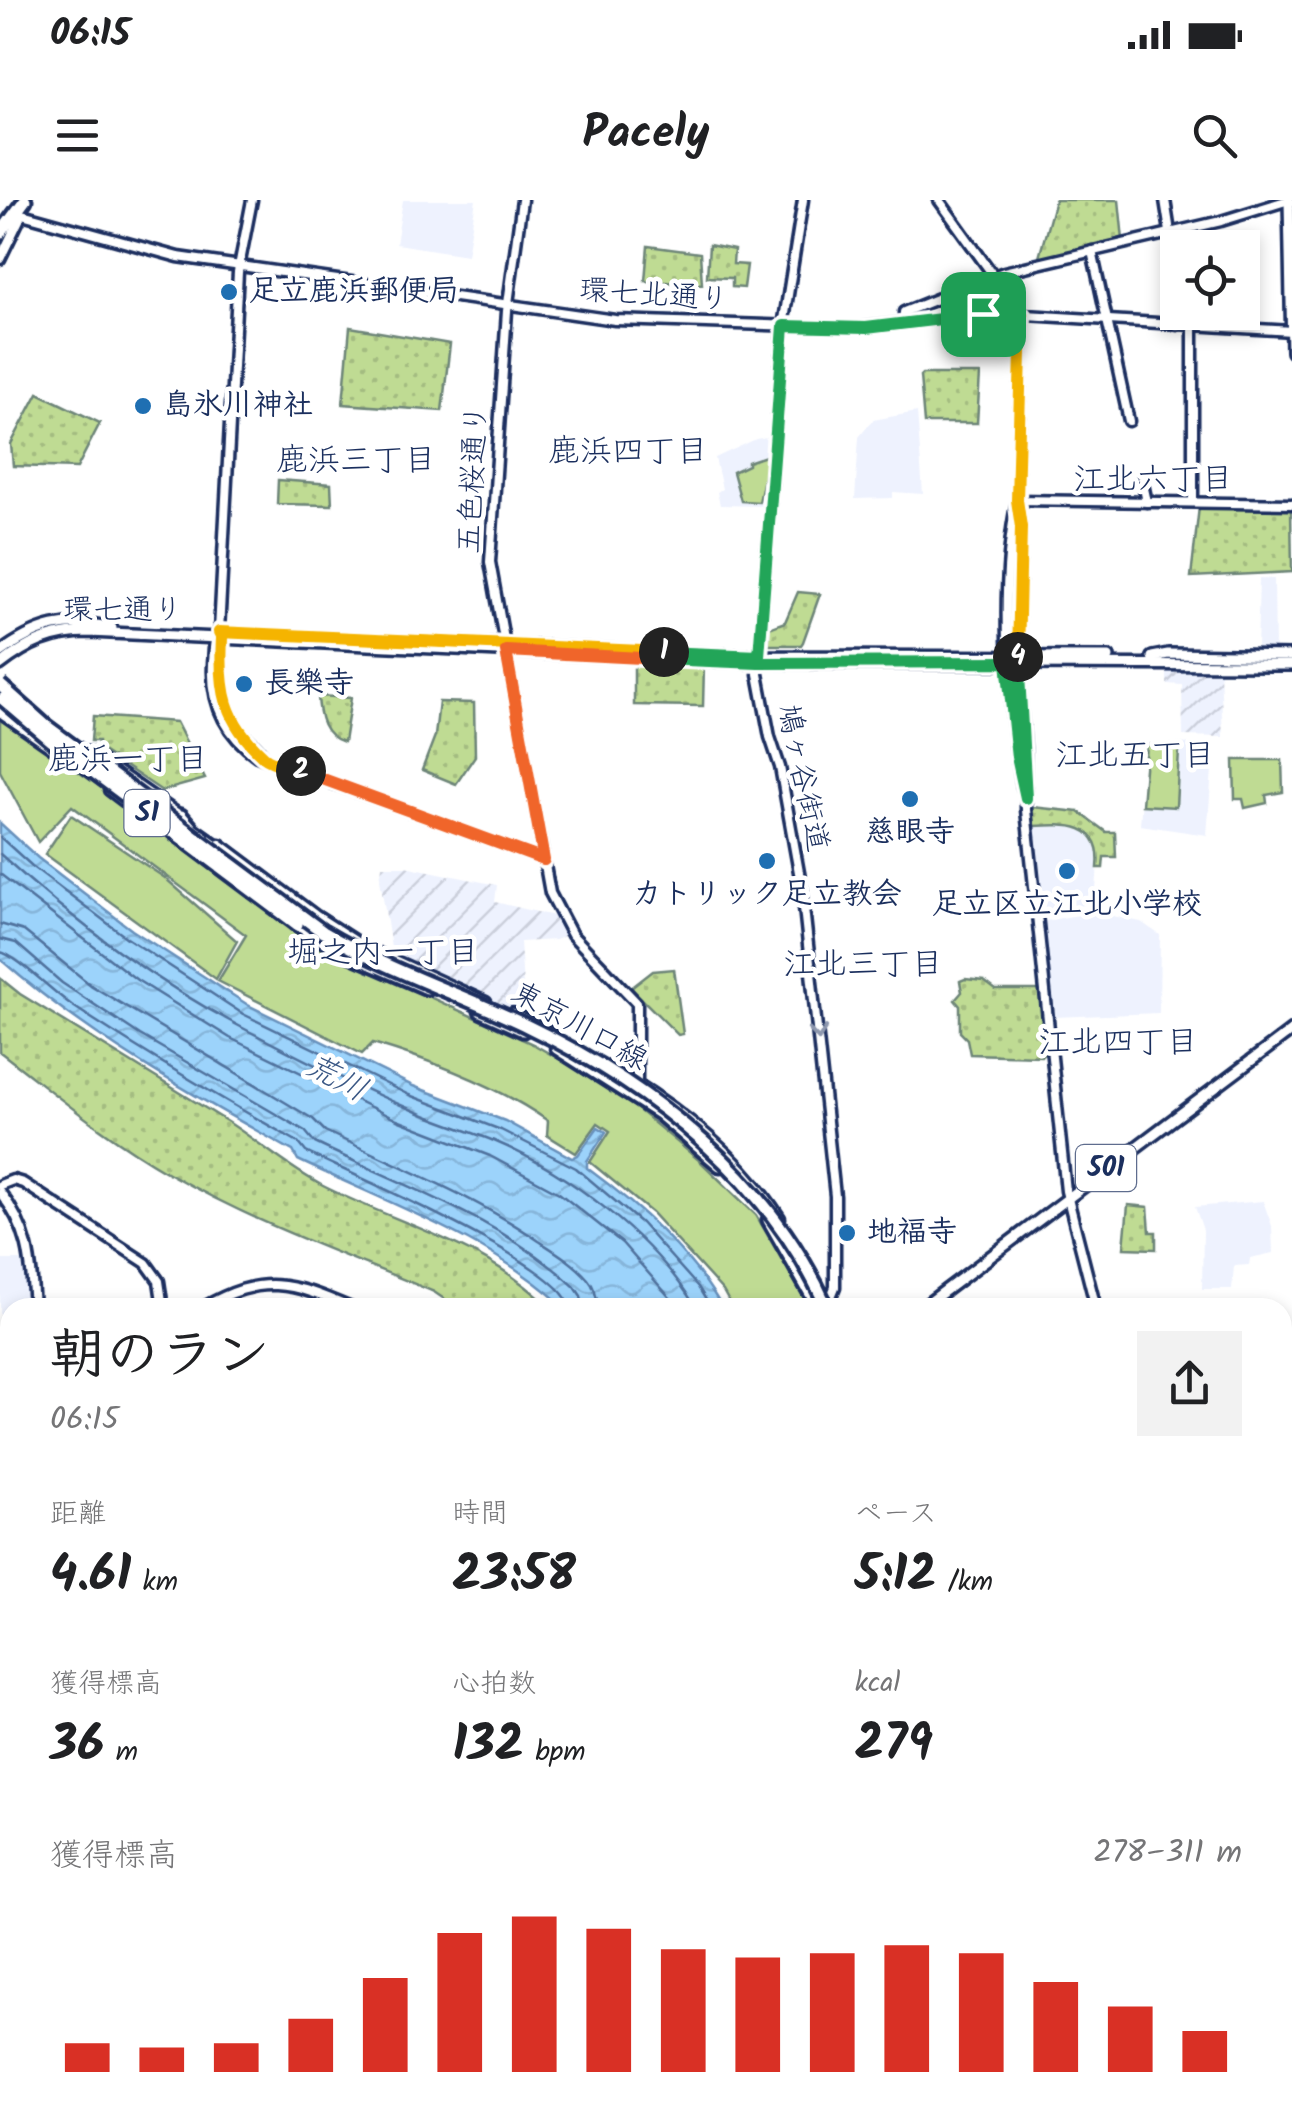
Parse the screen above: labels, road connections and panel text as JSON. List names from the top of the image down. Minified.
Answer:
{"streets":{"highway":["S1"],"main road":["環七通り","501"],"street":["環七北通り","五色桜通り","鳩ヶ谷街道","東京川口線"]},"crossings":[["環七北通り","五色桜通り"],["環七北通り","鳩ヶ谷街道"],["五色桜通り","環七通り"],["五色桜通り","東京川口線"],["環七通り","鳩ヶ谷街道"],["S1","東京川口線"]],"one_way":["鳩ヶ谷街道"],"districts":["鹿浜四丁目","鹿浜三丁目","江北六丁目","江北五丁目","鹿浜一丁目","堀之内一丁目","江北三丁目","江北四丁目"],"water":["荒川"],"places":["足立鹿浜郵便局","島氷川神社","長樂寺","慈眼寺","カトリック足立教会","足立区立江北小学校","地福寺"],"page":{"status":"06:15","header":"Pacely","pins":["1","4","2"],"heading":["朝のラン","06:15"],"stats":[["距離","4.61 km"],["時間","23:58"],["ペース","5:12 /km"],["獲得標高","36 m"],["心拍数","132 bpm"],["kcal","279"]],"chart":["獲得標高","278–311 m"]}}
